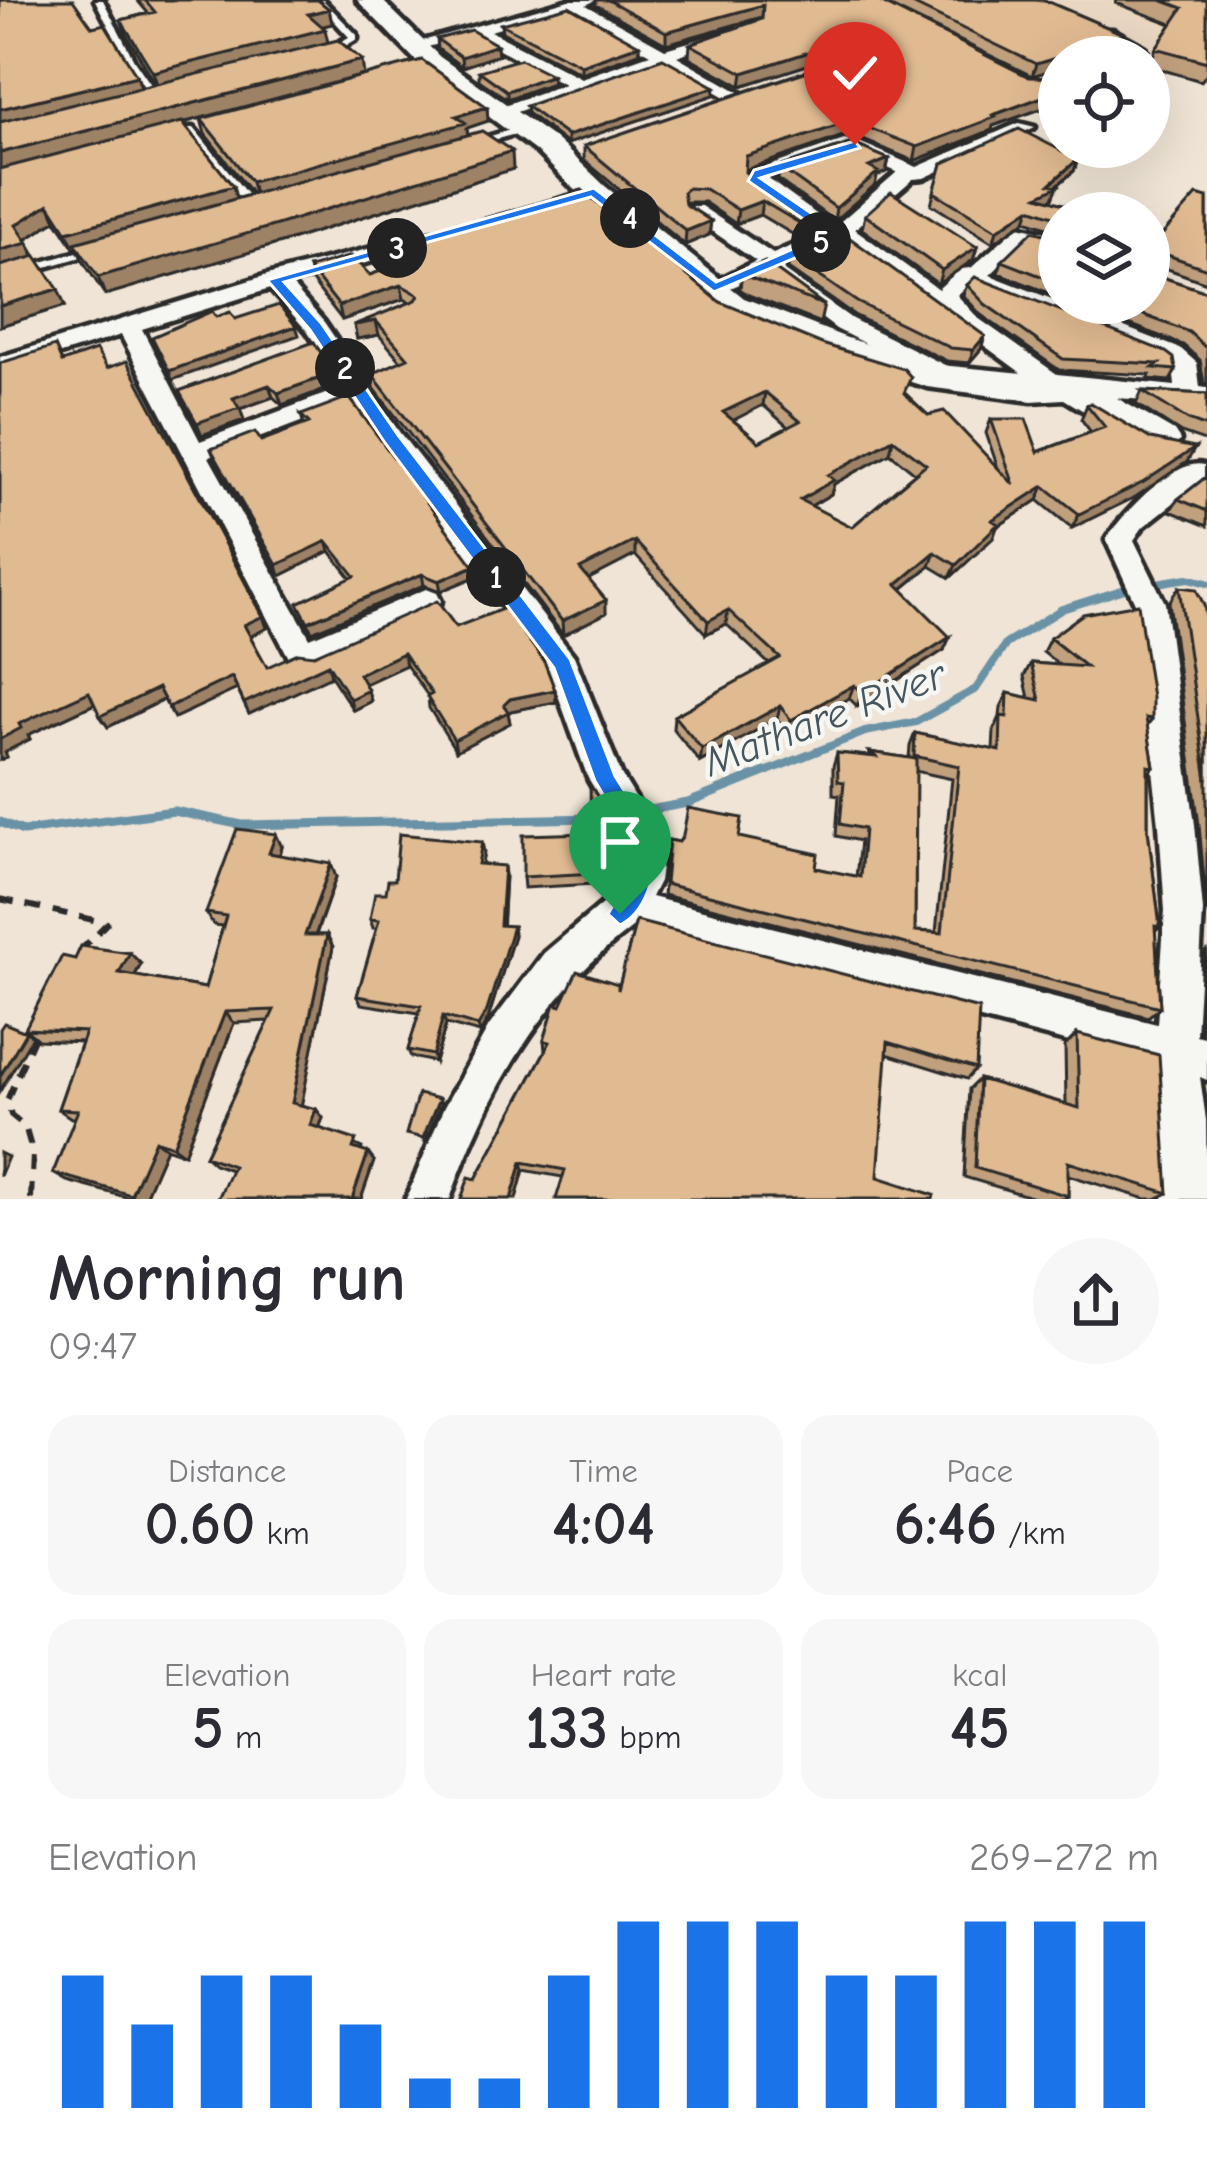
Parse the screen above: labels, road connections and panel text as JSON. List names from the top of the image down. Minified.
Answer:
{"water":["Mathare River"],"page":{"pins":["4","5","3","2","1"],"heading":["Morning run","09:47"],"stats":[["Distance","0.60 km"],["Time","4:04"],["Pace","6:46 /km"],["Elevation","5 m"],["Heart rate","133 bpm"],["kcal","45"]],"chart":["Elevation","269–272 m"]}}
